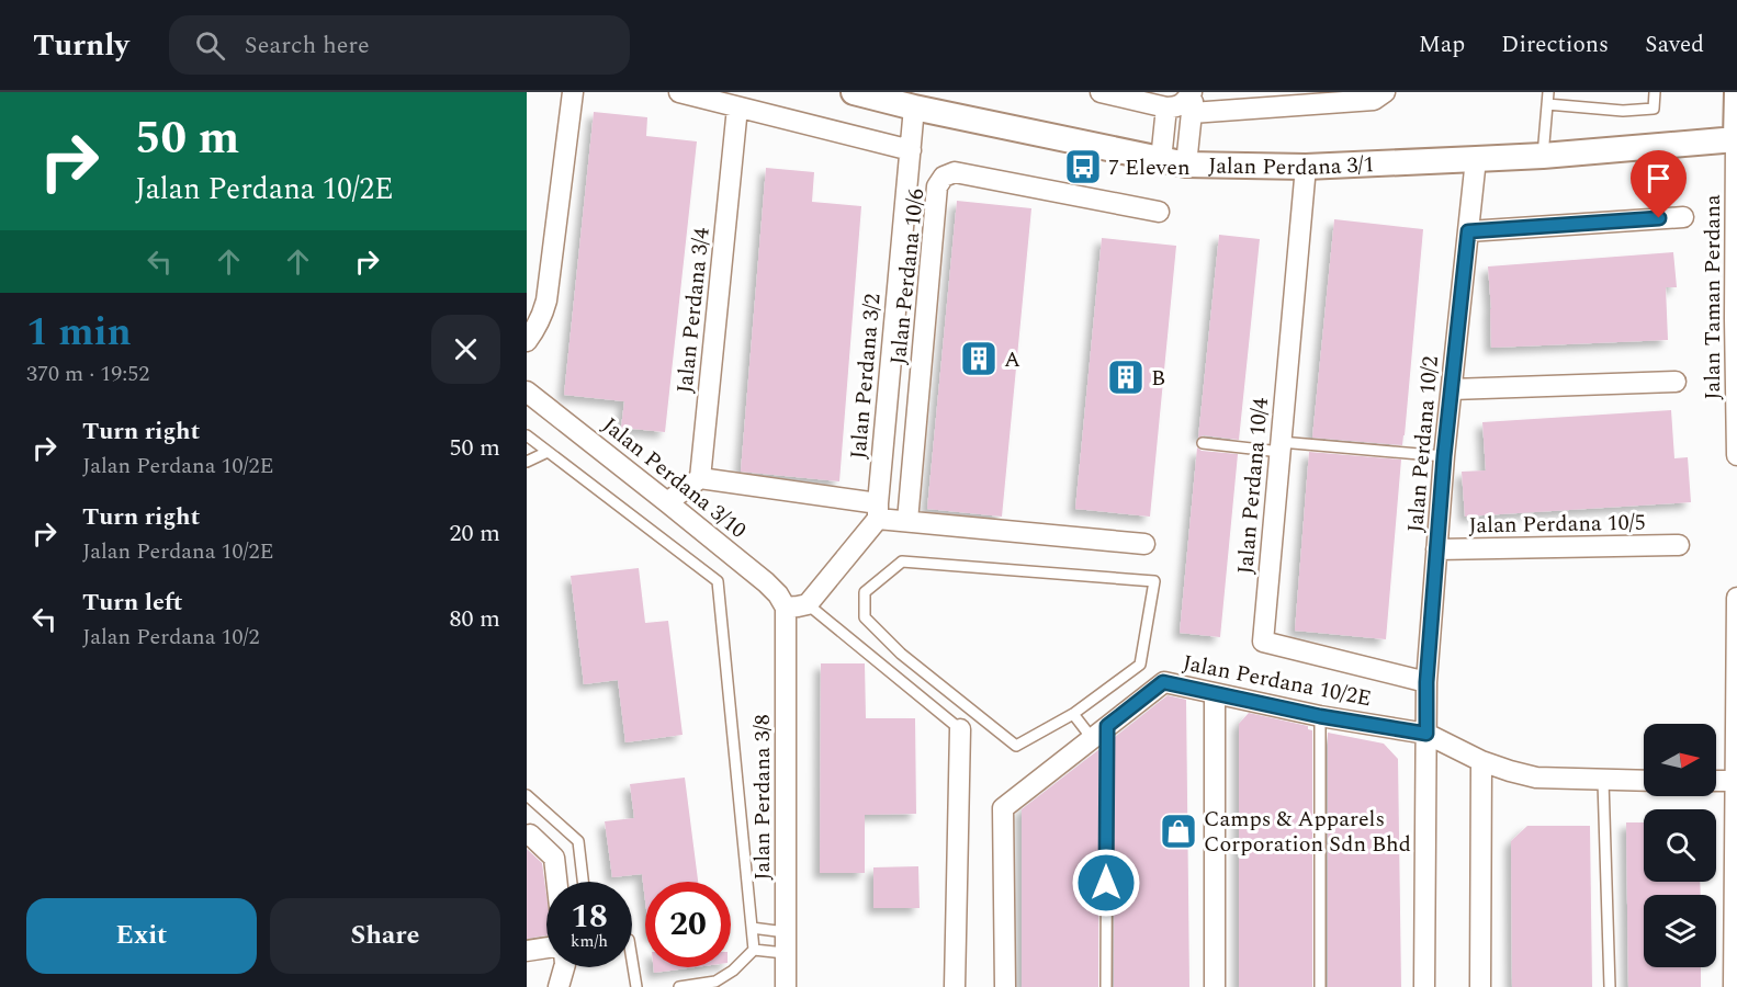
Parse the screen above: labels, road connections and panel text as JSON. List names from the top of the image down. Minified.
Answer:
{"streets":{"street":["Jalan Perdana 3/1","Jalan Perdana 10/6","Jalan Taman Perdana","Jalan Perdana 3/4","Jalan Perdana 3/2","Jalan Perdana 10/2","Jalan Perdana 3/10","Jalan Perdana 10/4","Jalan Perdana 10/5","Jalan Perdana 10/2E","Jalan Perdana 3/8"]},"crossings":[["Jalan Perdana 3/1","Jalan Taman Perdana"],["Jalan Perdana 3/1","Jalan Perdana 3/2"],["Jalan Perdana 3/1","Jalan Perdana 10/2"],["Jalan Perdana 3/1","Jalan Perdana 10/4"],["Jalan Perdana 10/2","Jalan Perdana 10/4"],["Jalan Perdana 10/2","Jalan Perdana 10/5"],["Jalan Perdana 10/2","Jalan Perdana 10/2E"],["Jalan Perdana 3/10","Jalan Perdana 3/8"]],"places":{"bus stop":["7 Eleven"],"building":["A","B"],"shop":["Camps & Apparels Corporation Sdn Bhd"]},"north":"right","page":{"header":"Turnly","search":"Search here","nav":["Map","Directions","Saved"],"turn":["50 m","Jalan Perdana 10/2E"],"heading":["1 min","370 m · 19:52"],"list":[{"name":"Turn right","note":"Jalan Perdana 10/2E","value":"50 m"},{"name":"Turn right","note":"Jalan Perdana 10/2E","value":"20 m"},{"name":"Turn left","note":"Jalan Perdana 10/2","value":"80 m"}],"speed":"18 km/h","limit":"20","buttons":["Exit","Share"]}}
